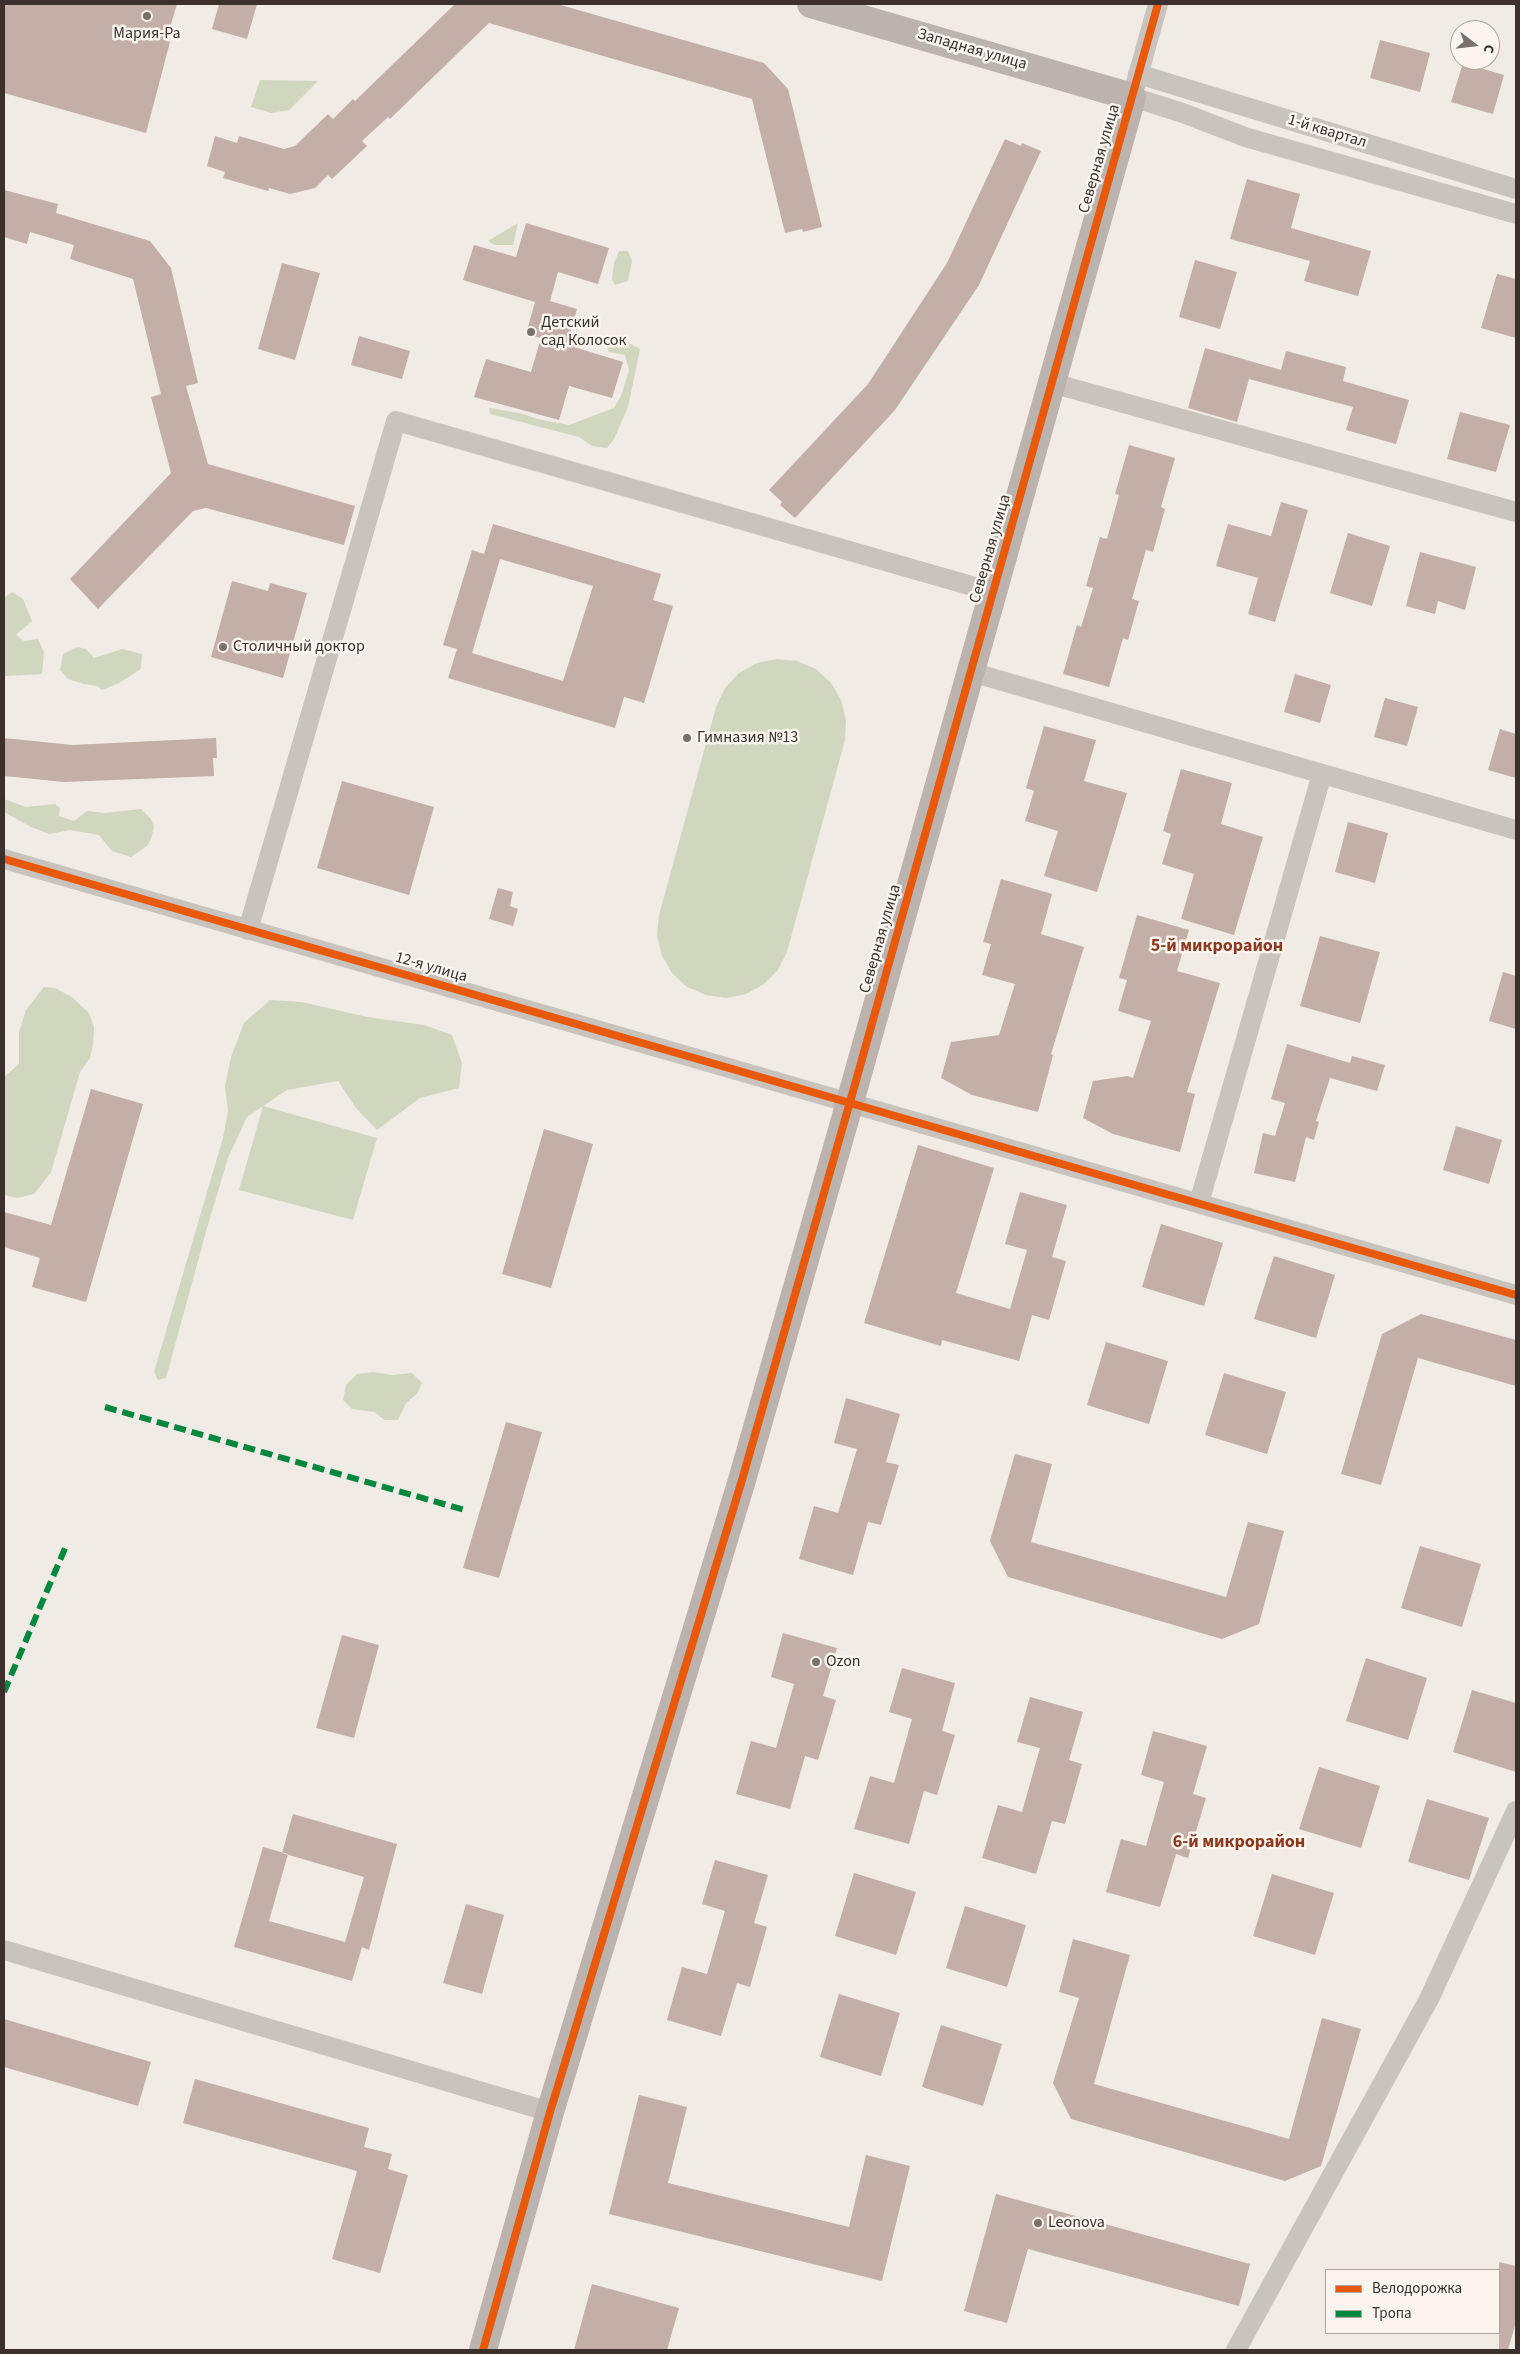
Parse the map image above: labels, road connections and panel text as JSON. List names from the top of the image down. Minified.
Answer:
{"streets":{"street":["Западная улица","1-й квартал","Северная улица","12-я улица"]},"crossings":[["Западная улица","1-й квартал"],["Западная улица","Северная улица"],["1-й квартал","Северная улица"],["Северная улица","12-я улица"]],"districts":["5-й микрорайон","6-й микрорайон"],"places":["Мария-Ра","Детский сад Колосок","Столичный доктор","Гимназия №13","Ozon","Leonova"],"legend":["Велодорожка","Тропа"],"north":"right"}
